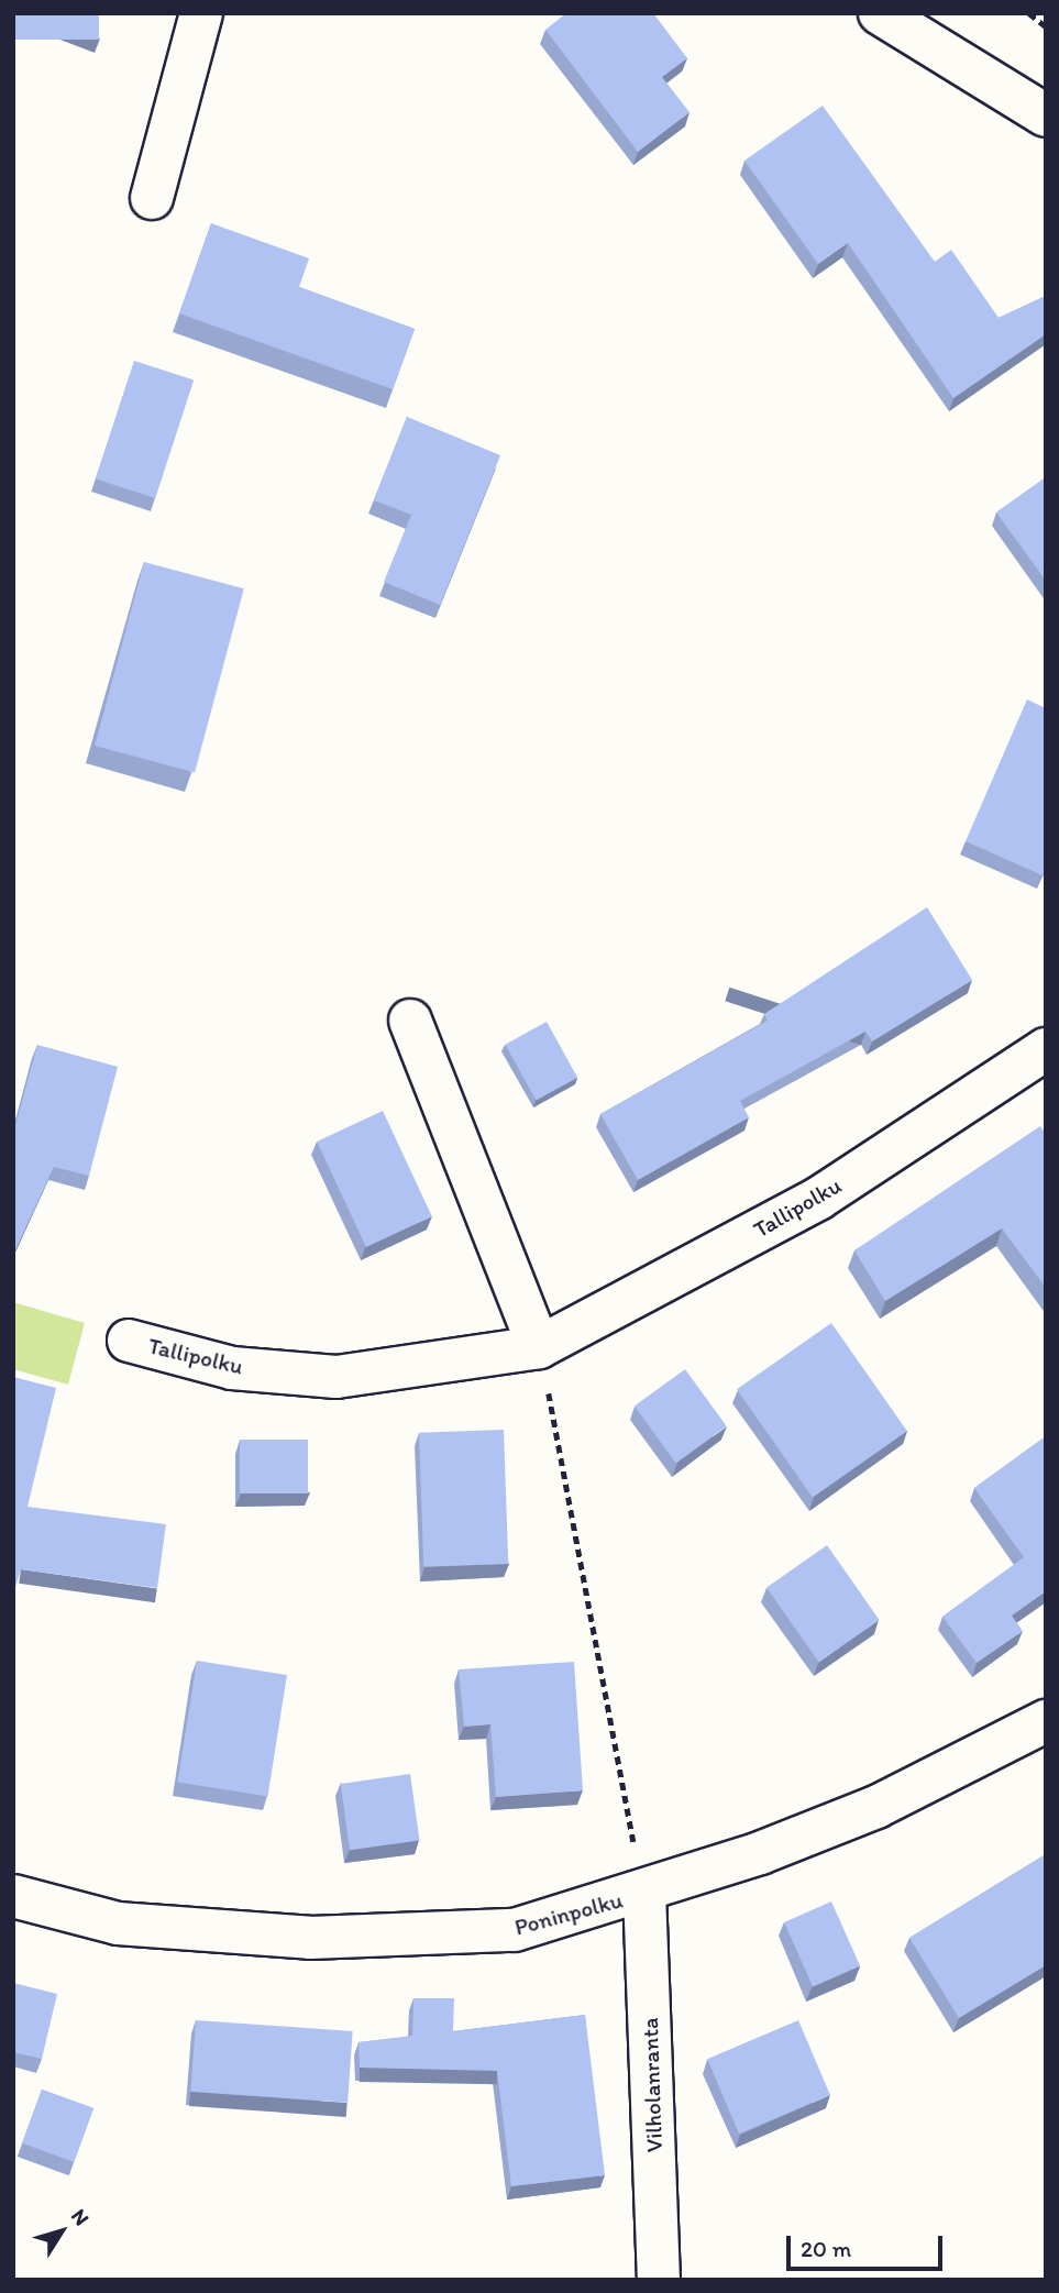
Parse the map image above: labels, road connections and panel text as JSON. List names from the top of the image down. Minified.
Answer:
{"streets":{"street":["Tallipolku","Poninpolku","Vilholanranta"]},"crossings":[["Poninpolku","Vilholanranta"]],"scale_bar":"20 m","north":"top right"}
